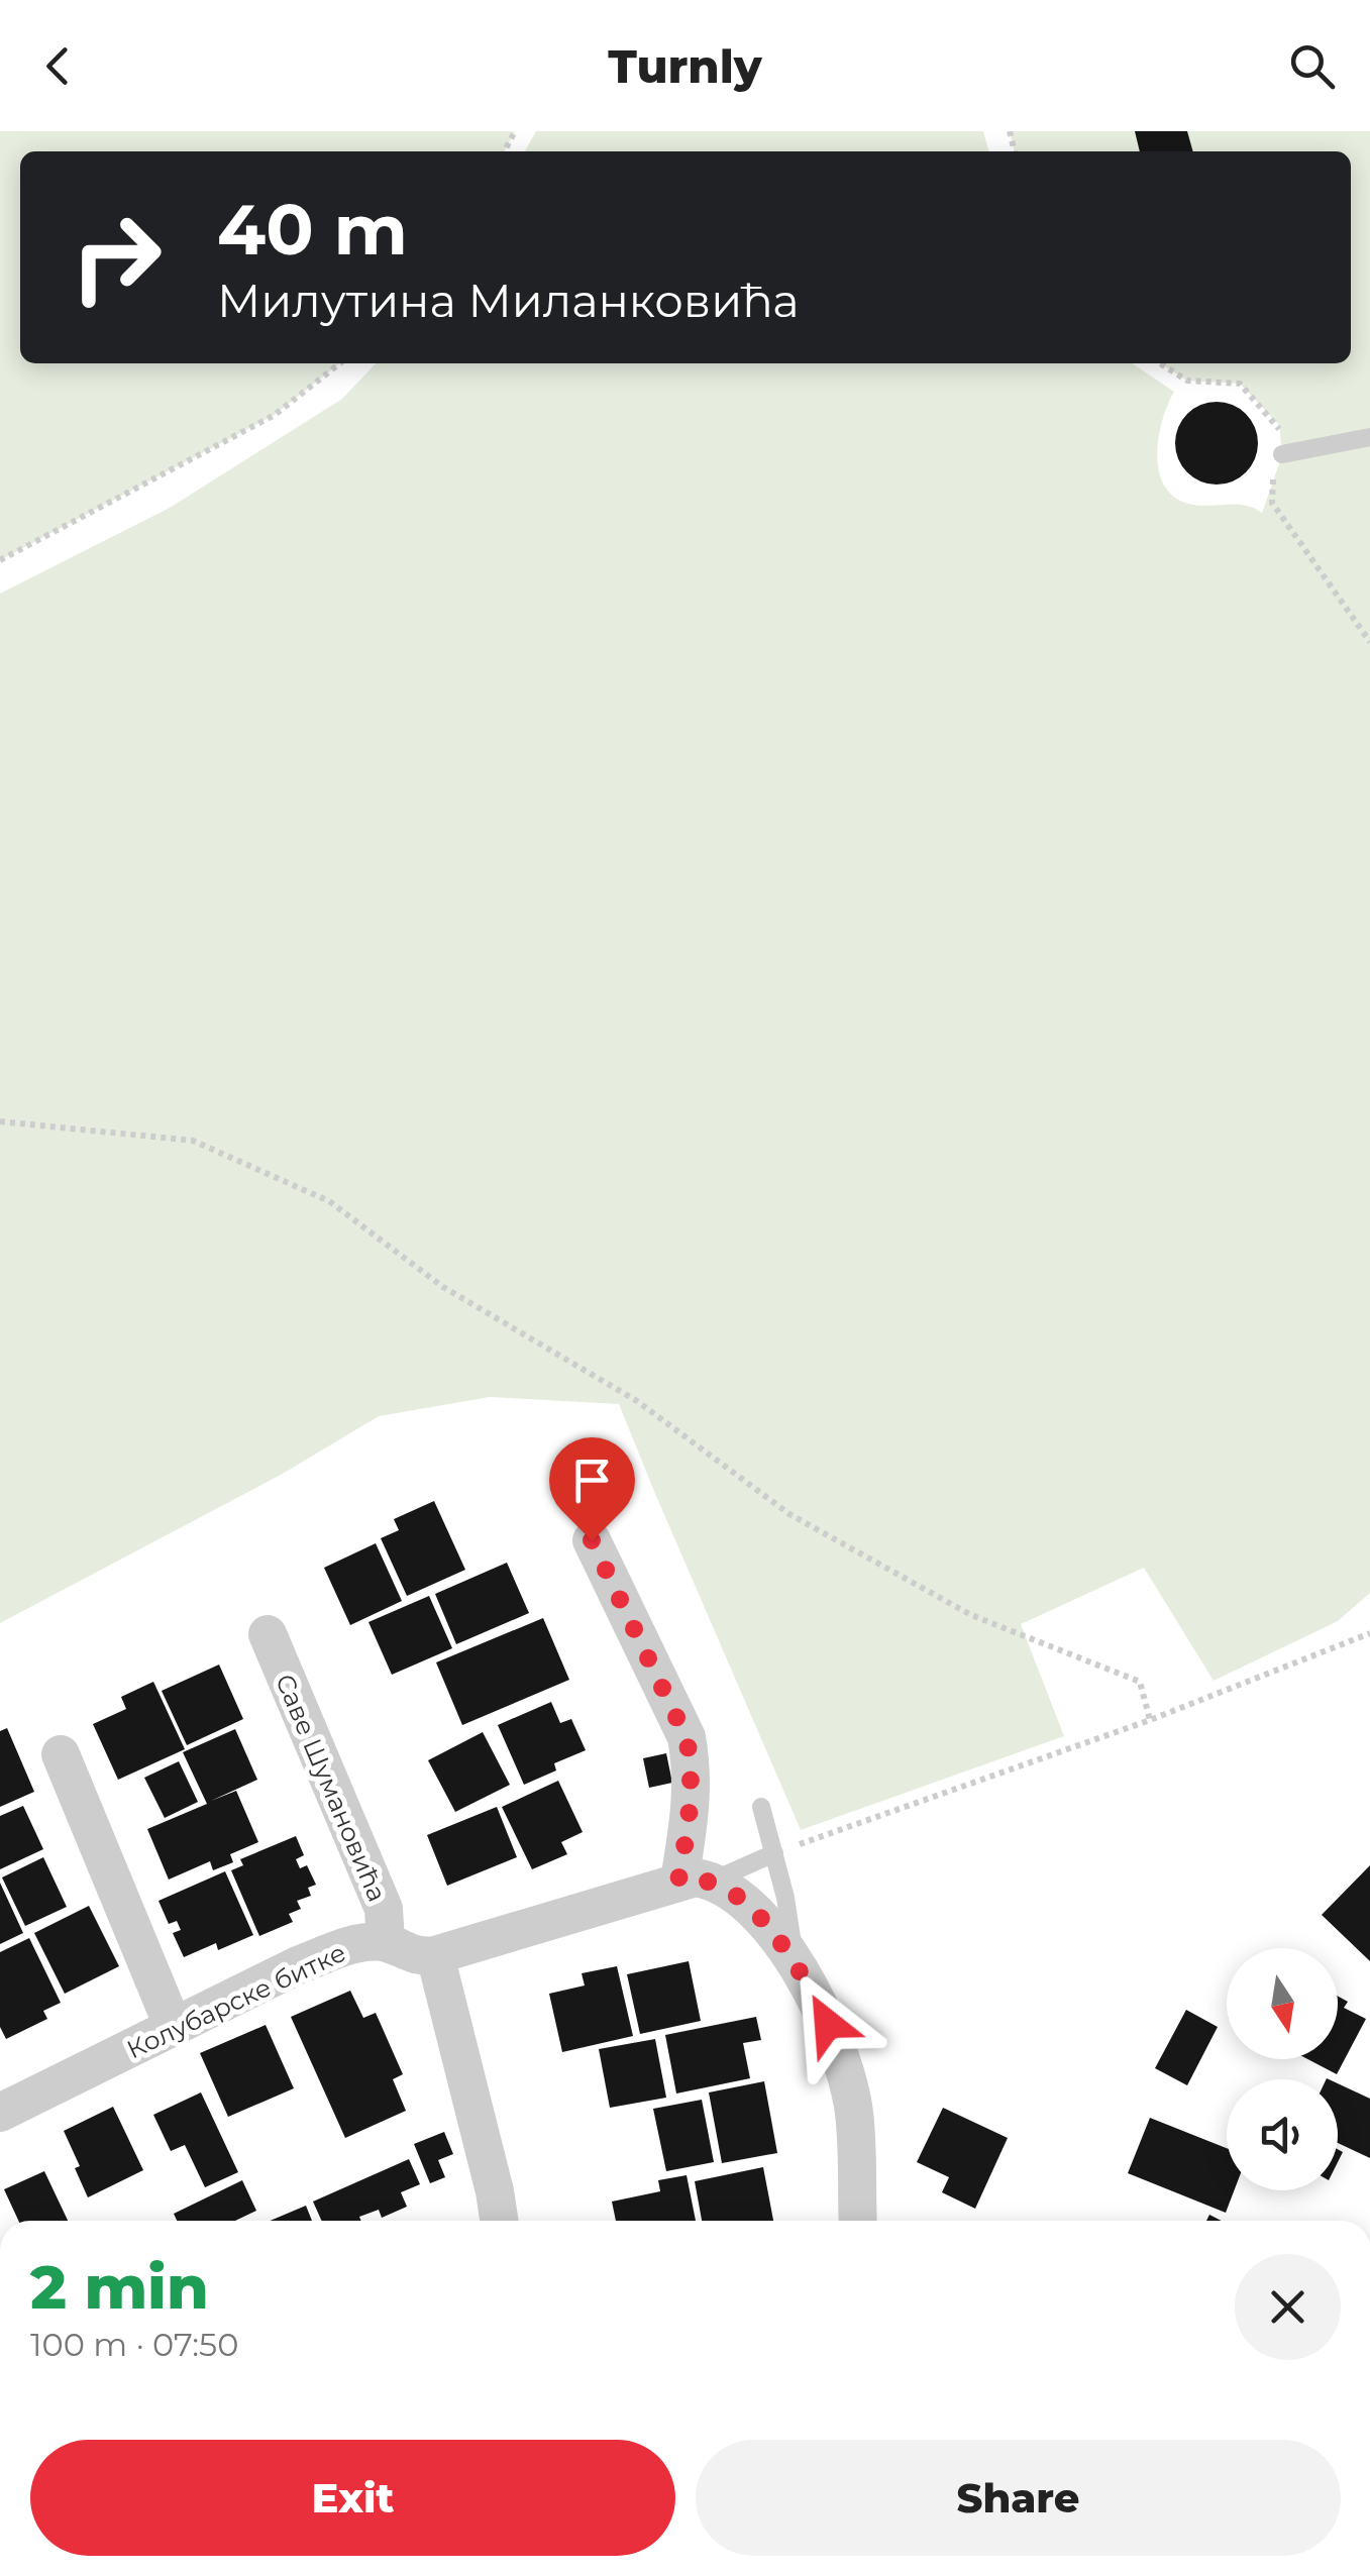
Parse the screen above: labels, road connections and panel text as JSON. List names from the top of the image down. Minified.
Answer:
{"streets":{"street":["Саве Шумановића","Колубарске битке"]},"crossings":[["Саве Шумановића","Колубарске битке"]],"north":"bottom","page":{"header":"Turnly","turn":["40 m","Милутина Миланковића"],"heading":["2 min","100 m · 07:50"],"buttons":["Exit","Share"]}}
